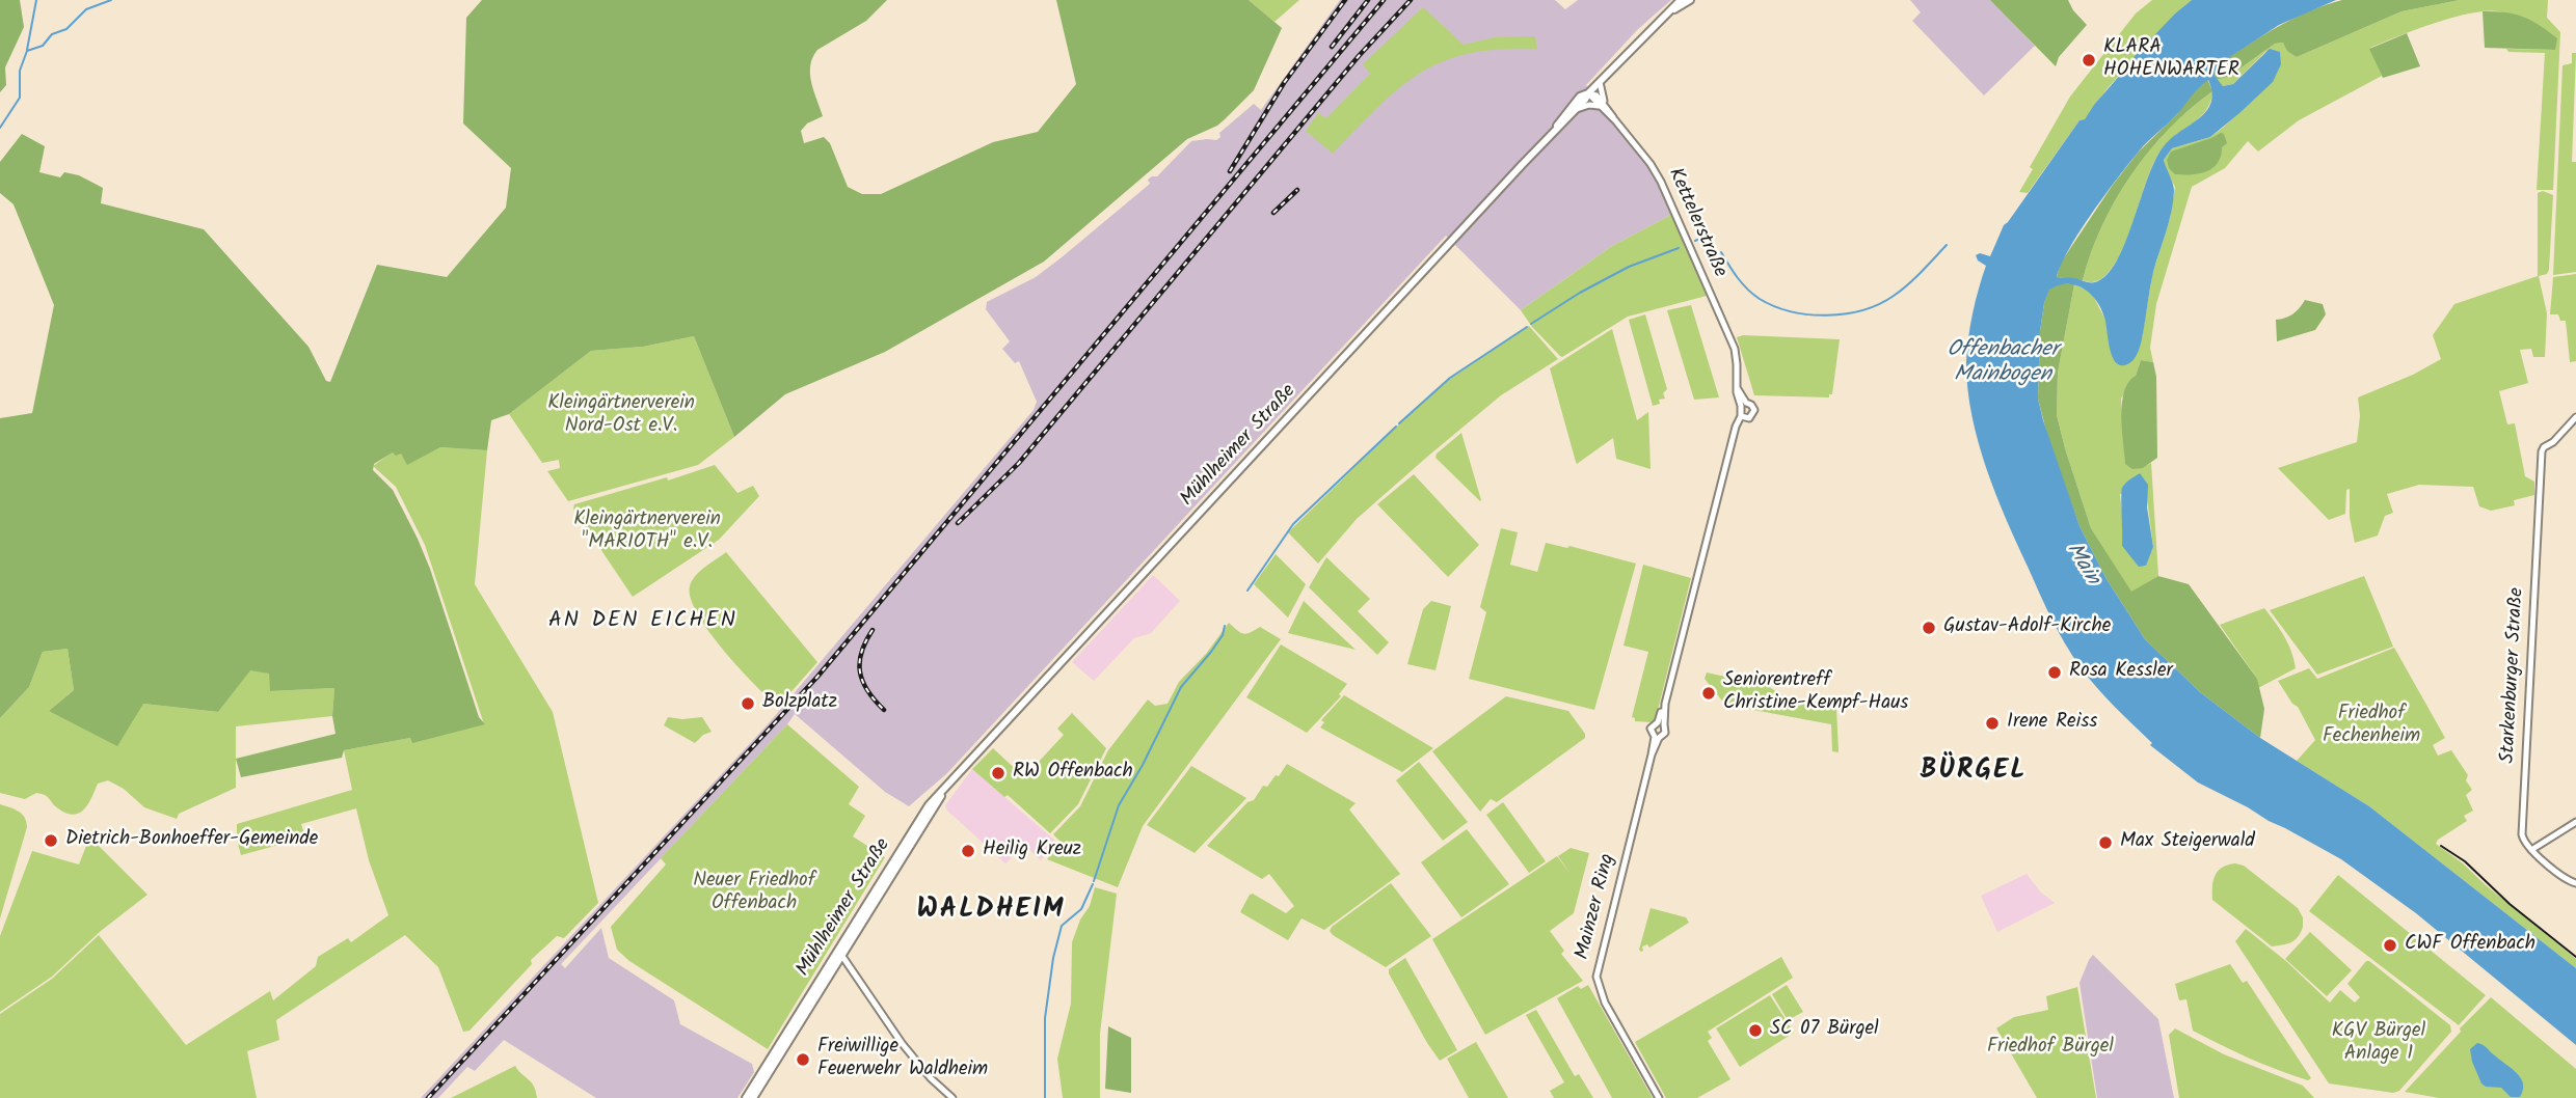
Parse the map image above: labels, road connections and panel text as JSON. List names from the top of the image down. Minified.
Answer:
{"streets":{"main road":["Mühlheimer Straße"],"street":["Kettelerstraße","Starkenburger Straße","Mainzer Ring"]},"crossings":[["Kettelerstraße","Mühlheimer Straße"]],"districts":["AN DEN EICHEN","BÜRGEL","WALDHEIM"],"water":["Offenbacher Mainbogen","Main"],"parks":["Kleingärtnerverein Nord-Ost e.V.","Kleingärtnerverein \"MARIOTH\" e.V.","Friedhof Fechenheim","Neuer Friedhof Offenbach","KGV Bürgel Anlage 1","Friedhof Bürgel"],"places":["KLARA HOHENWARTER","Gustav-Adolf-Kirche","Rosa Kessler","Seniorentreff Christine-Kempf-Haus","Bolzplatz","Irene Reiss","RW Offenbach","Dietrich-Bonhoeffer-Gemeinde","Max Steigerwald","Heilig Kreuz","CWF Offenbach","SC 07 Bürgel","Freiwillige Feuerwehr Waldheim"]}
